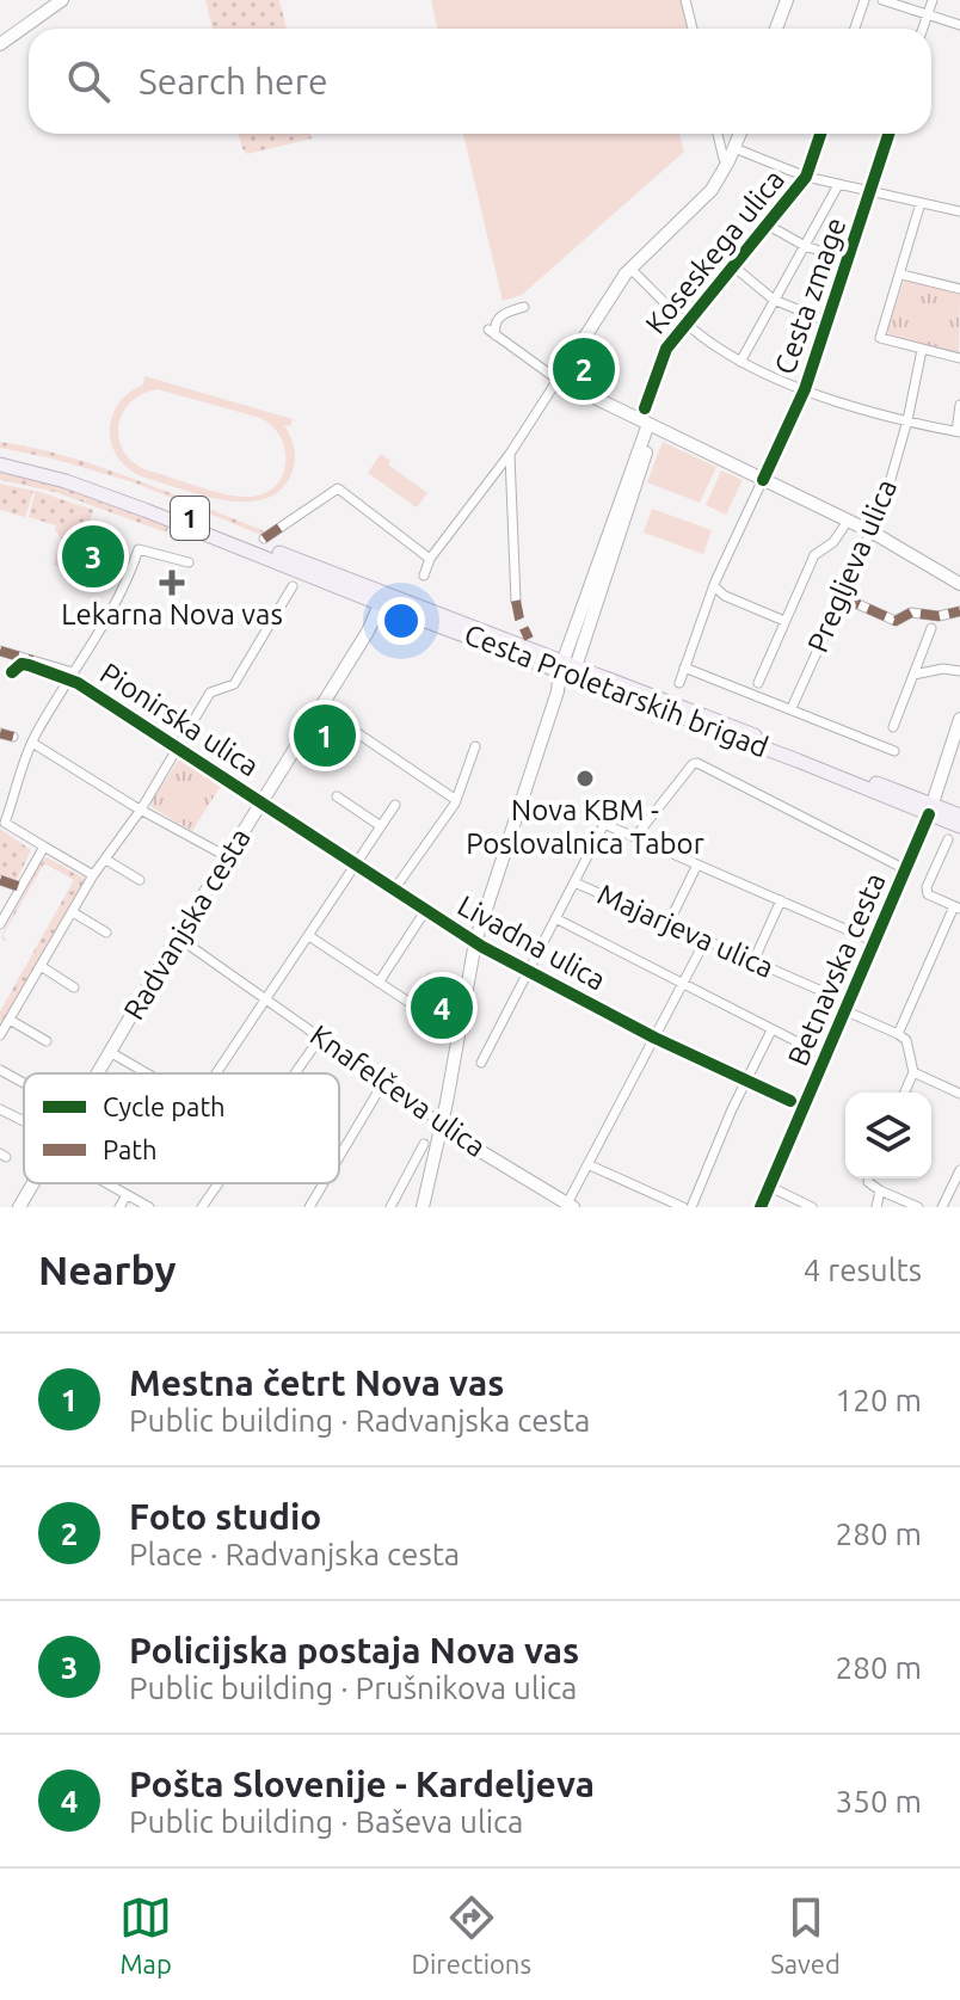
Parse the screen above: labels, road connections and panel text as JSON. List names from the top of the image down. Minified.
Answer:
{"streets":{"main road":["1","Cesta Proletarskih brigad"],"street":["Koseskega ulica","Cesta zmage","Pregljeva ulica","Pionirska ulica","Radvanjska cesta","Majarjeva ulica","Livadna ulica","Betnavska cesta","Knafelčeva ulica"]},"crossings":[["Koseskega ulica","Cesta zmage"],["Cesta Proletarskih brigad","Radvanjska cesta"],["Cesta Proletarskih brigad","Betnavska cesta"],["Pionirska ulica","Radvanjska cesta"],["Pionirska ulica","Livadna ulica"],["Radvanjska cesta","Livadna ulica"],["Radvanjska cesta","Knafelčeva ulica"],["Majarjeva ulica","Betnavska cesta"]],"places":{"health":["Lekarna Nova vas"],"other":["Nova KBM - Poslovalnica Tabor"]},"legend":["Cycle path","Path"],"page":{"search":"Search here","pins":["2","3","1","4"],"heading":["Nearby","4 results"],"list":[{"mark":"1","name":"Mestna četrt Nova vas","note":"Public building · Radvanjska cesta","value":"120 m"},{"mark":"2","name":"Foto studio","note":"Place · Radvanjska cesta","value":"280 m"},{"mark":"3","name":"Policijska postaja Nova vas","note":"Public building · Prušnikova ulica","value":"280 m"},{"mark":"4","name":"Pošta Slovenije - Kardeljeva","note":"Public building · Baševa ulica","value":"350 m"}],"nav":["Map","Directions","Saved"]}}
